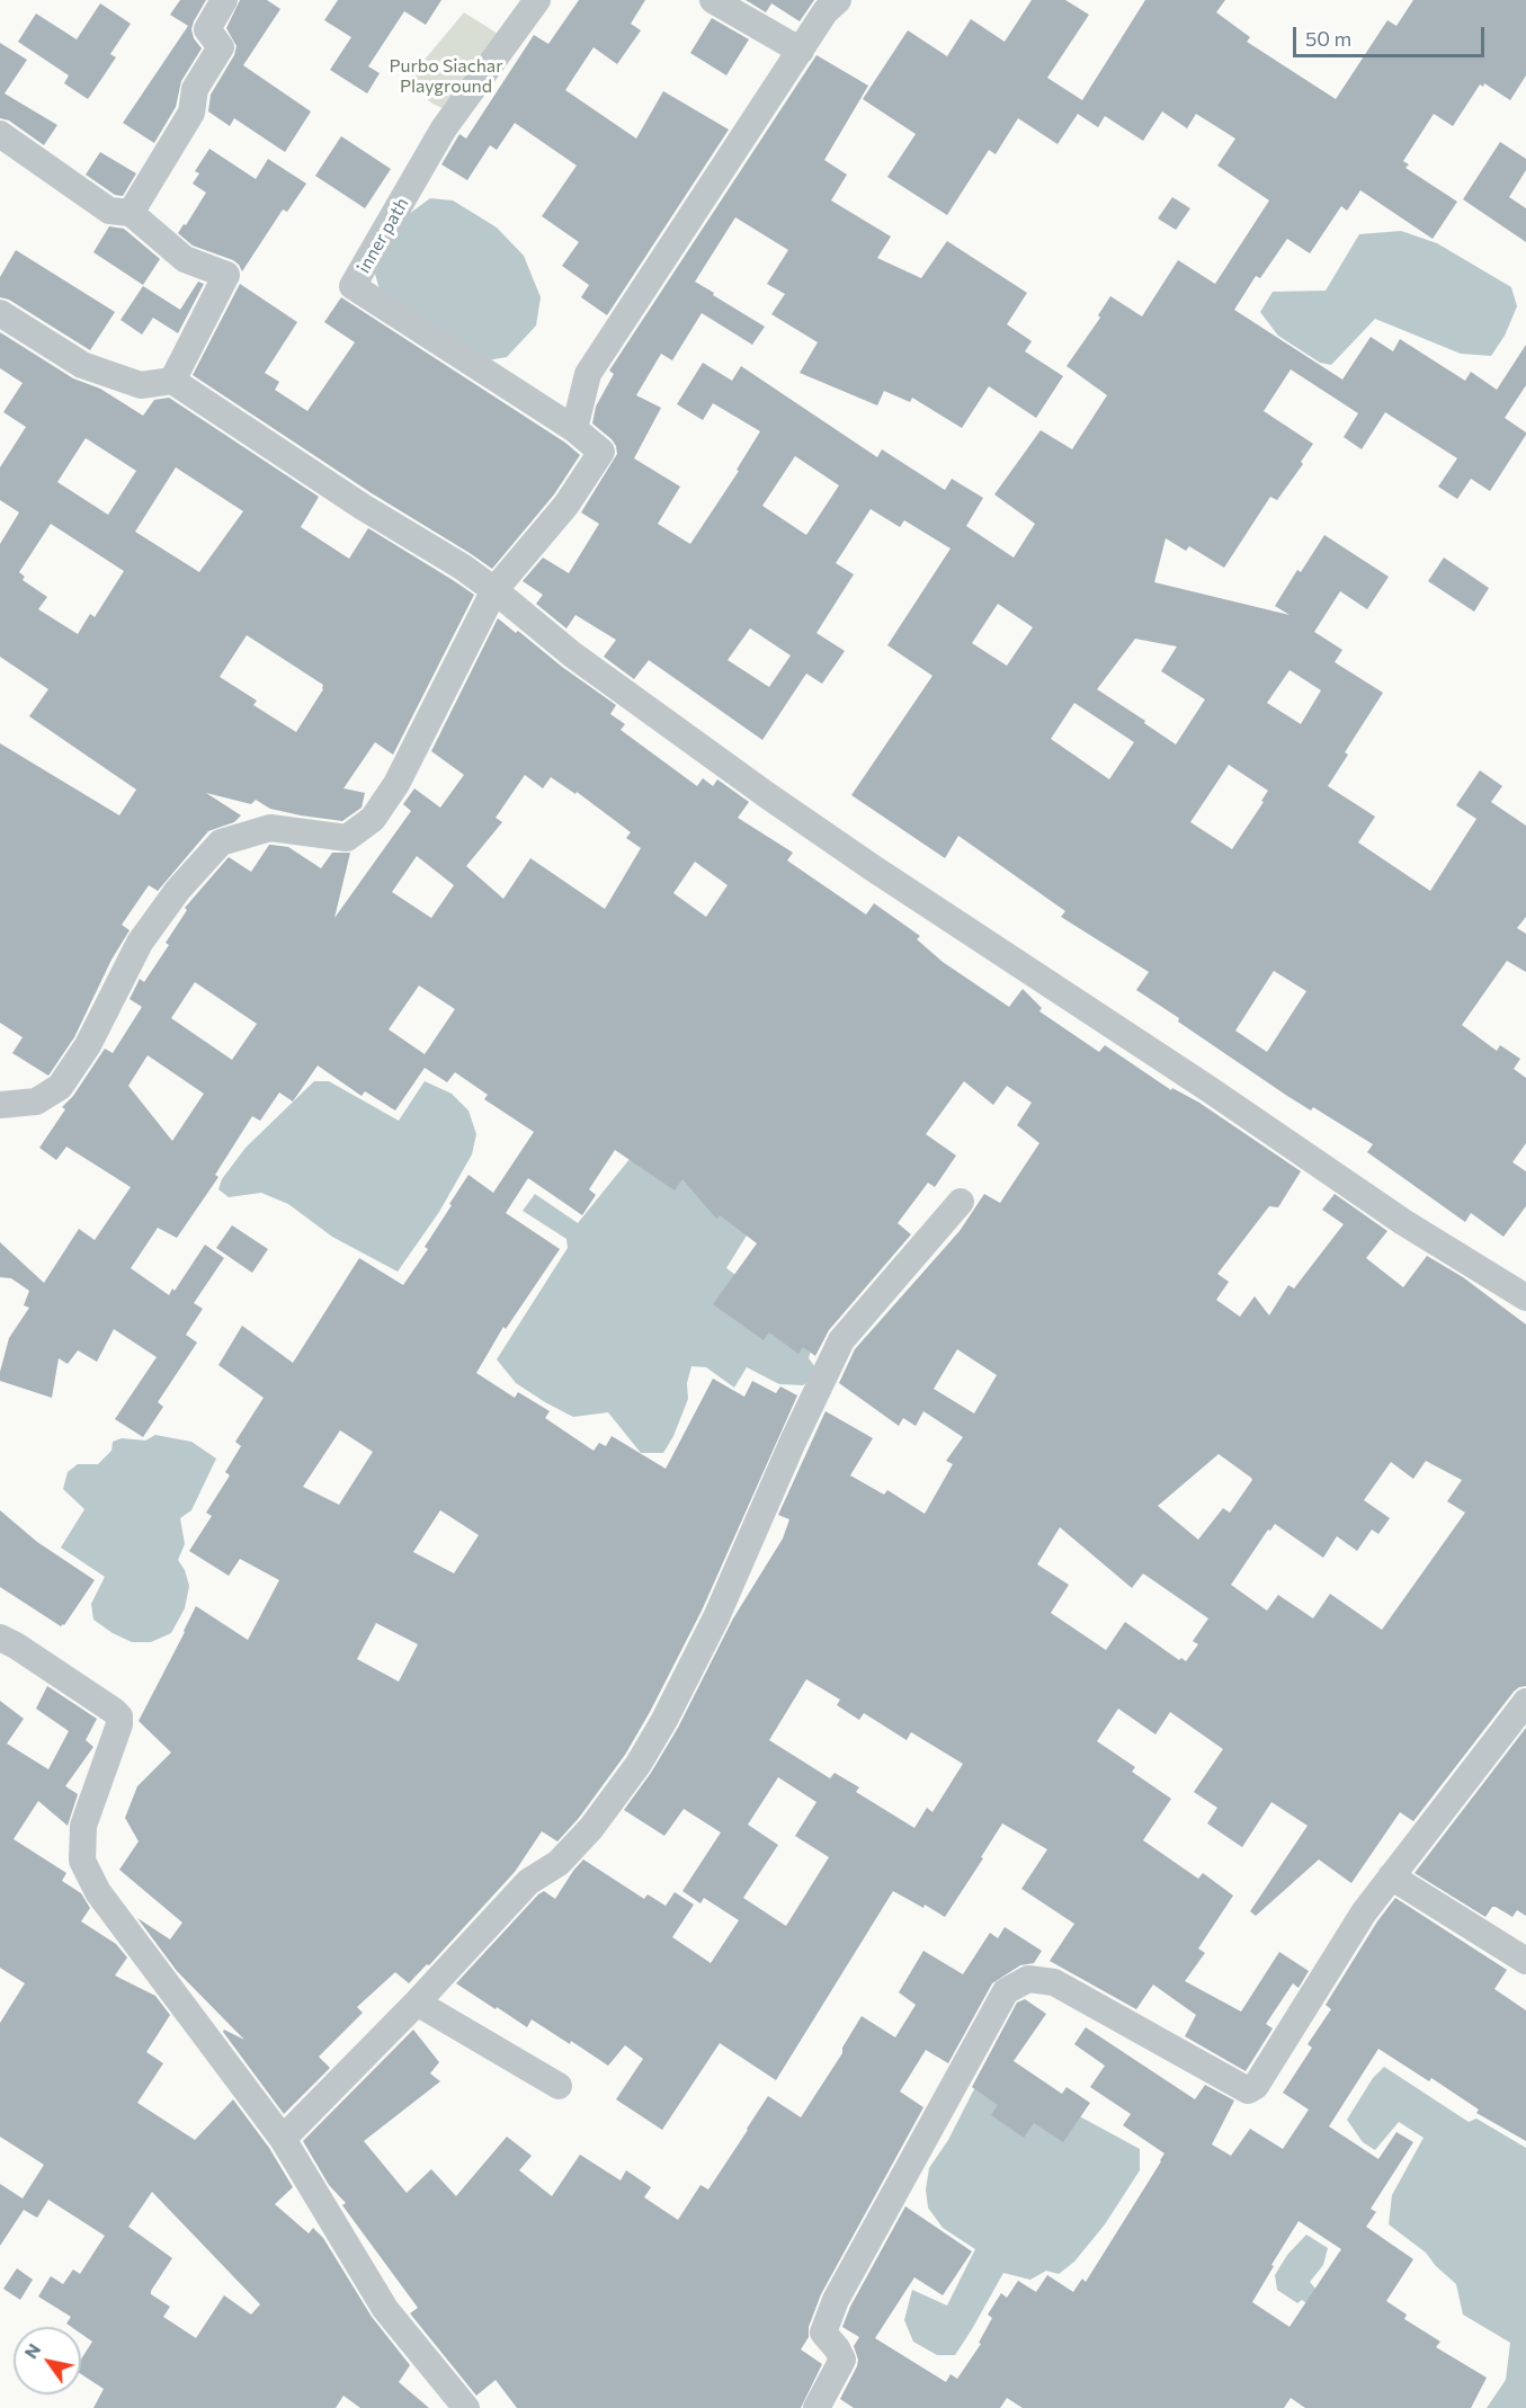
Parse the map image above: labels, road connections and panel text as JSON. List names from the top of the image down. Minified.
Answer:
{"streets":{"street":["inner path"]},"parks":["Purbo Siachar Playground"],"scale_bar":"50 m","north":"top left"}
